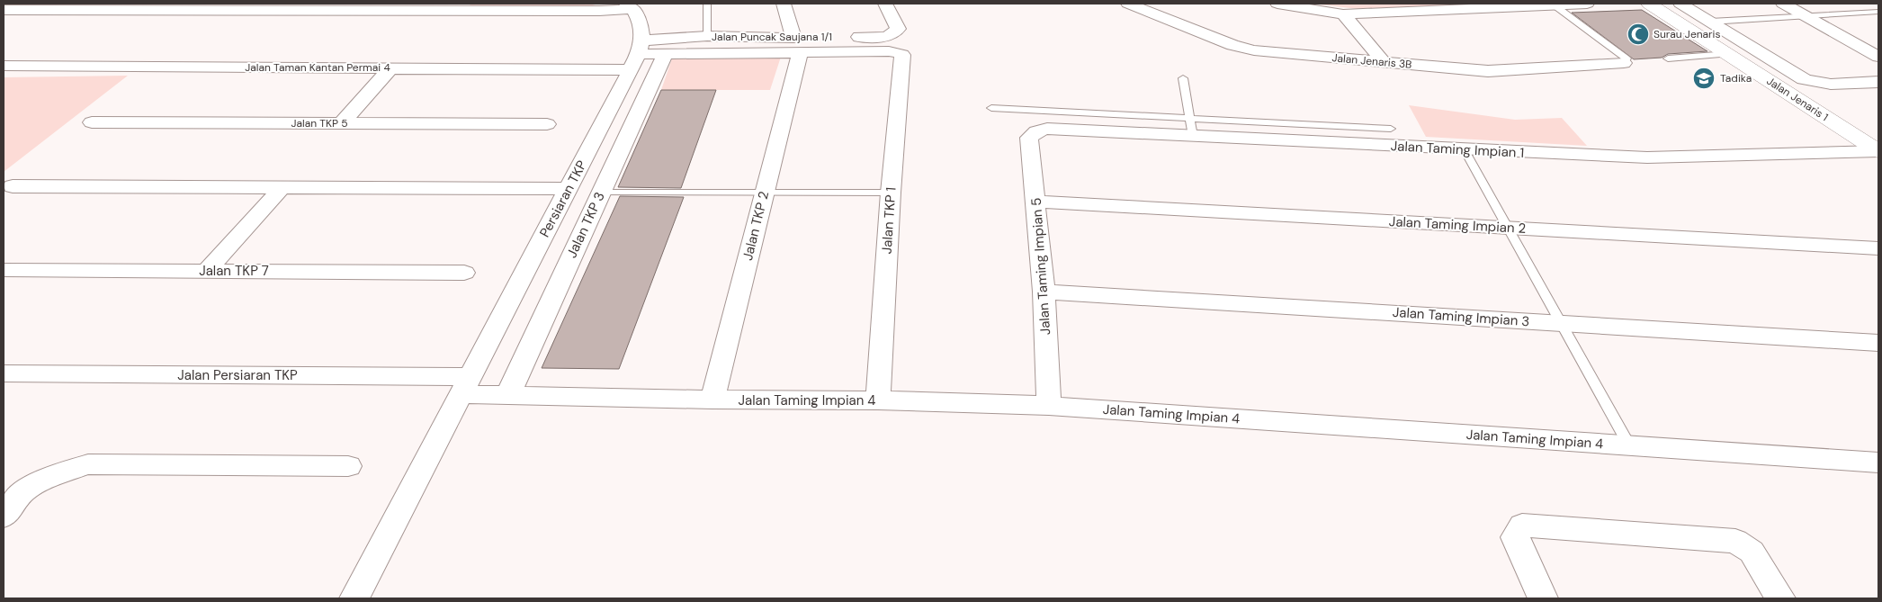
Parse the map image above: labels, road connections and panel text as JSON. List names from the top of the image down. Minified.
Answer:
{"streets":{"street":["Jalan Puncak Saujana 1/1","Jalan Jenaris 3B","Jalan Taman Kantan Permai 4","Jalan Jenaris 1","Jalan TKP 5","Jalan Taming Impian 1","Persiaran TKP","Jalan TKP 1","Jalan TKP 3","Jalan Taming Impian 2","Jalan TKP 2","Jalan Taming Impian 5","Jalan TKP 7","Jalan Taming Impian 3","Jalan Persiaran TKP","Jalan Taming Impian 4"]},"crossings":[["Jalan Puncak Saujana 1/1","Jalan Taman Kantan Permai 4"],["Jalan Puncak Saujana 1/1","Persiaran TKP"],["Jalan Puncak Saujana 1/1","Jalan TKP 1"],["Jalan Puncak Saujana 1/1","Jalan TKP 2"],["Jalan Taman Kantan Permai 4","Persiaran TKP"],["Jalan Jenaris 1","Jalan Taming Impian 1"],["Jalan Taming Impian 1","Jalan Taming Impian 5"],["Persiaran TKP","Jalan Persiaran TKP"],["Persiaran TKP","Jalan Taming Impian 4"],["Jalan TKP 1","Jalan TKP 2"],["Jalan TKP 1","Jalan Taming Impian 4"],["Jalan TKP 3","Jalan Taming Impian 4"],["Jalan Taming Impian 2","Jalan Taming Impian 5"],["Jalan TKP 2","Jalan Taming Impian 4"],["Jalan Taming Impian 5","Jalan Taming Impian 3"],["Jalan Taming Impian 5","Jalan Taming Impian 4"],["Jalan Persiaran TKP","Jalan Taming Impian 4"]],"places":{"mosque":["Surau Jenaris"],"school or university":["Tadika"]}}
